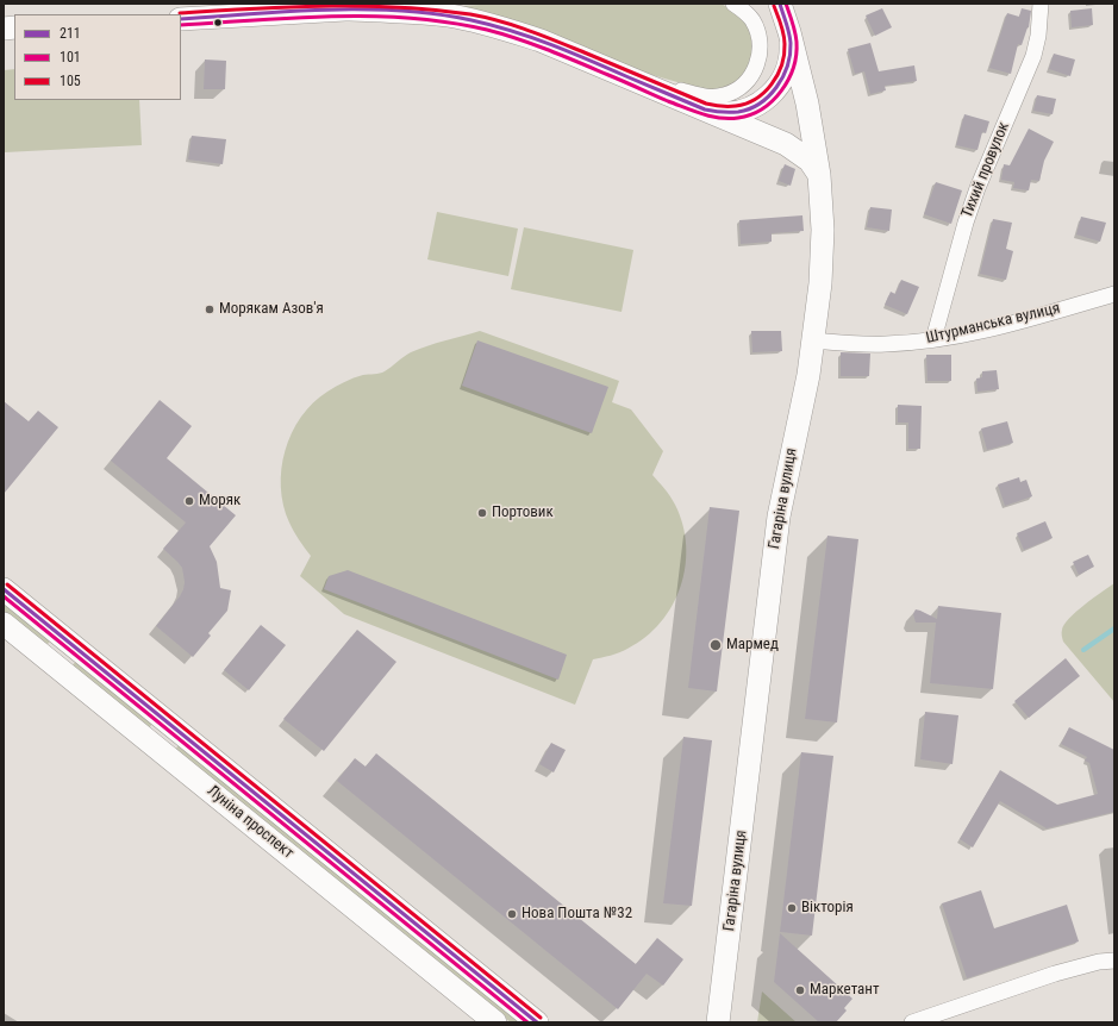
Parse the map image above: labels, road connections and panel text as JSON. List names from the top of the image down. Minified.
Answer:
{"streets":{"street":["Тихий провулок","Штурманська вулиця","Гагаріна вулиця","Луніна проспект"]},"crossings":[["Тихий провулок","Штурманська вулиця"],["Штурманська вулиця","Гагаріна вулиця"]],"places":["Морякам Азов'я","Моряк","Портовик","Мармед","Вікторія","Нова Пошта №32","Маркетант"],"lines":["transit line 211","transit line 101","transit line 105"],"legend":["211","101","105"]}
